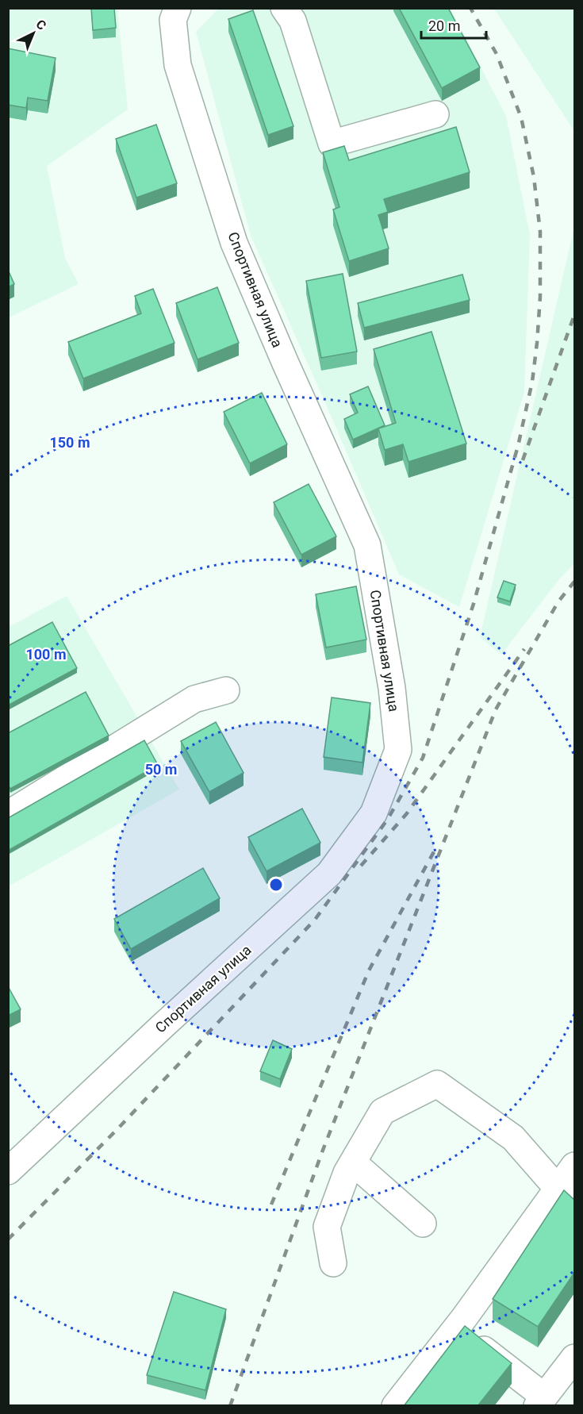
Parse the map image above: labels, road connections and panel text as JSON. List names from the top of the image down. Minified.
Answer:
{"streets":{"street":["Спортивная улица"]},"scale_bar":"20 m","north":"top right","rings":["150 m","100 m","50 m"]}
